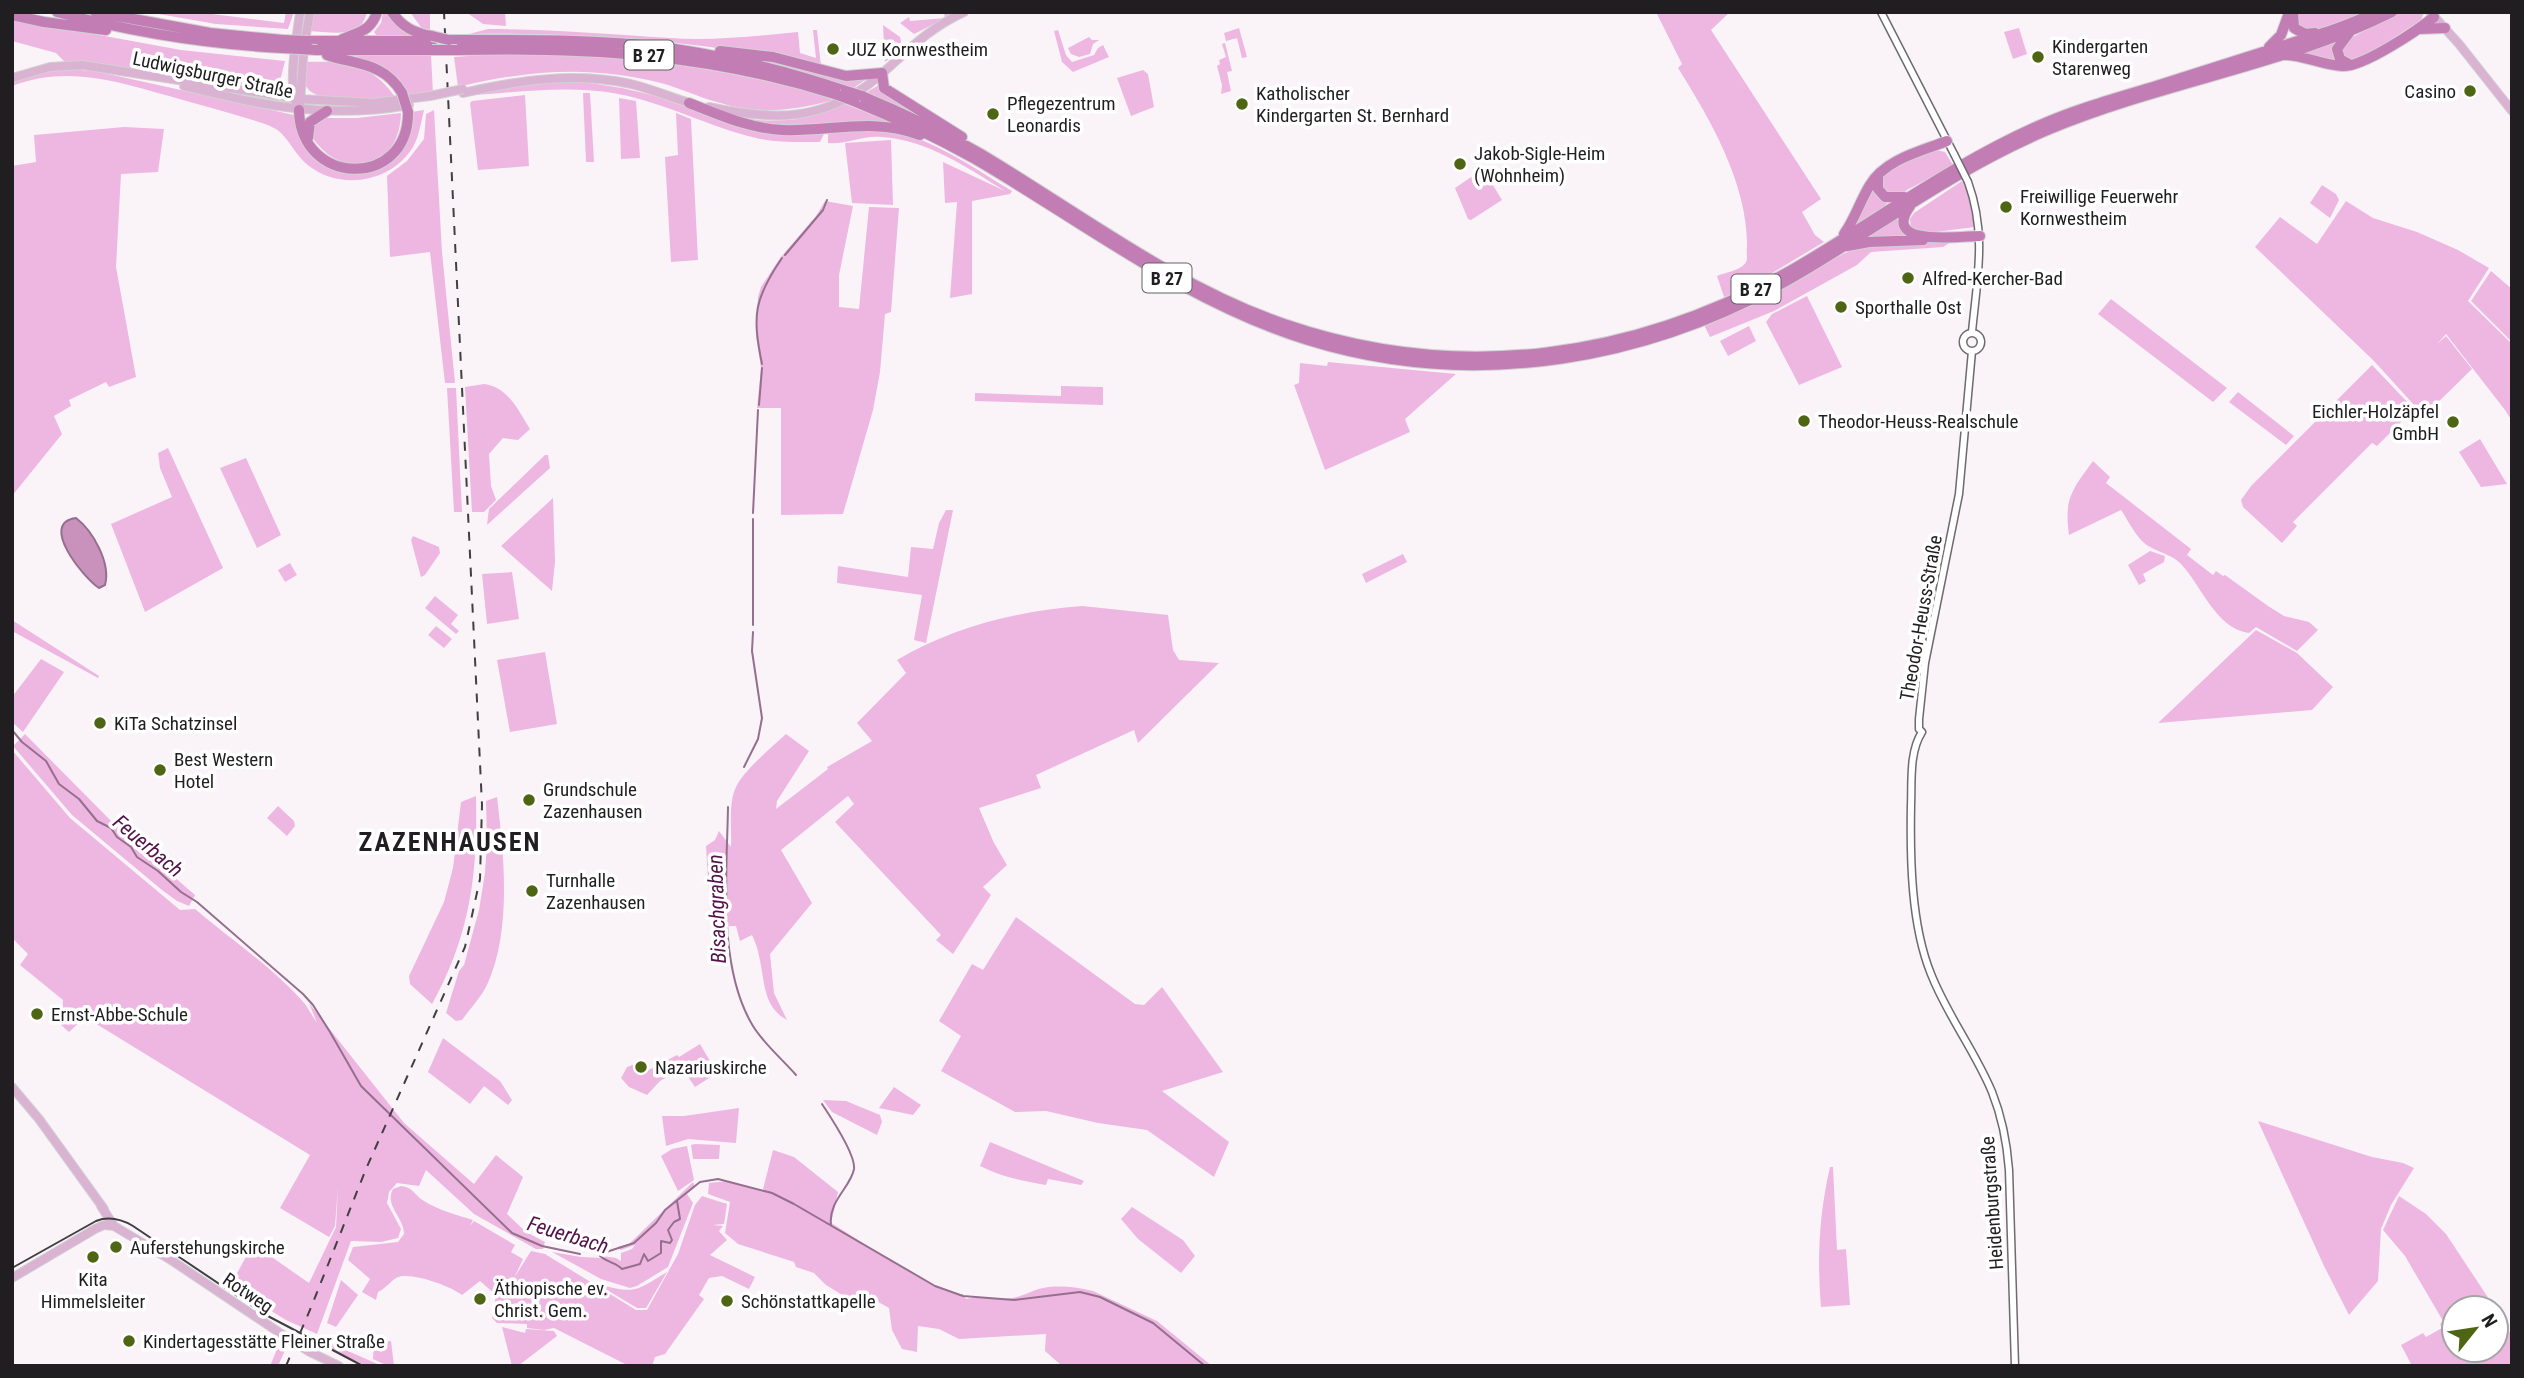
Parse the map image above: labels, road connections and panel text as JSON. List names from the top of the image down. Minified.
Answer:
{"streets":{"highway":["B 27"],"main road":["Ludwigsburger Straße","Rotweg"],"street":["Theodor-Heuss-Straße","Heidenburgstraße"]},"crossings":[["B 27","Theodor-Heuss-Straße"],["Theodor-Heuss-Straße","Heidenburgstraße"]],"districts":["ZAZENHAUSEN"],"water":["Feuerbach","Bisachgraben"],"places":["JUZ Kornwestheim","Kindergarten Starenweg","Casino","Katholischer Kindergarten St. Bernhard","Pflegezentrum Leonardis","Jakob-Sigle-Heim (Wohnheim)","Freiwillige Feuerwehr Kornwestheim","Alfred-Kercher-Bad","Sporthalle Ost","Theodor-Heuss-Realschule","Eichler-Holzäpfel GmbH","KiTa Schatzinsel","Best Western Hotel","Grundschule Zazenhausen","Turnhalle Zazenhausen","Ernst-Abbe-Schule","Nazariuskirche","Auferstehungskirche","Kita Himmelsleiter","Äthiopische ev. Christ. Gem.","Schönstattkapelle","Kindertagesstätte Fleiner Straße"],"north":"top right"}
